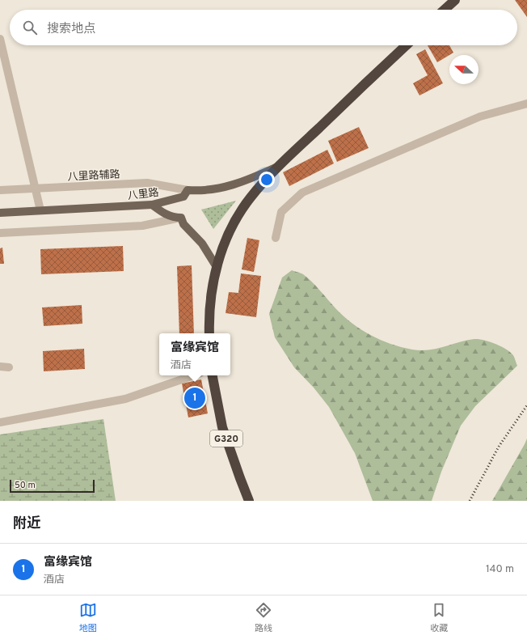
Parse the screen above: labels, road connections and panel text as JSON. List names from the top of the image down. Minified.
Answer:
{"streets":{"highway":["G320"],"main road":["八里路"],"street":["八里路辅路"]},"crossings":[["八里路辅路","八里路"]],"scale_bar":"50 m","north":"left","page":{"search":"搜索地点","popup":["富缘宾馆","酒店"],"pins":"1","scale":"50 m","heading":"附近","list":[{"mark":"1","name":"富缘宾馆","note":"酒店","value":"140 m"}],"nav":["地图","路线","收藏"]}}
